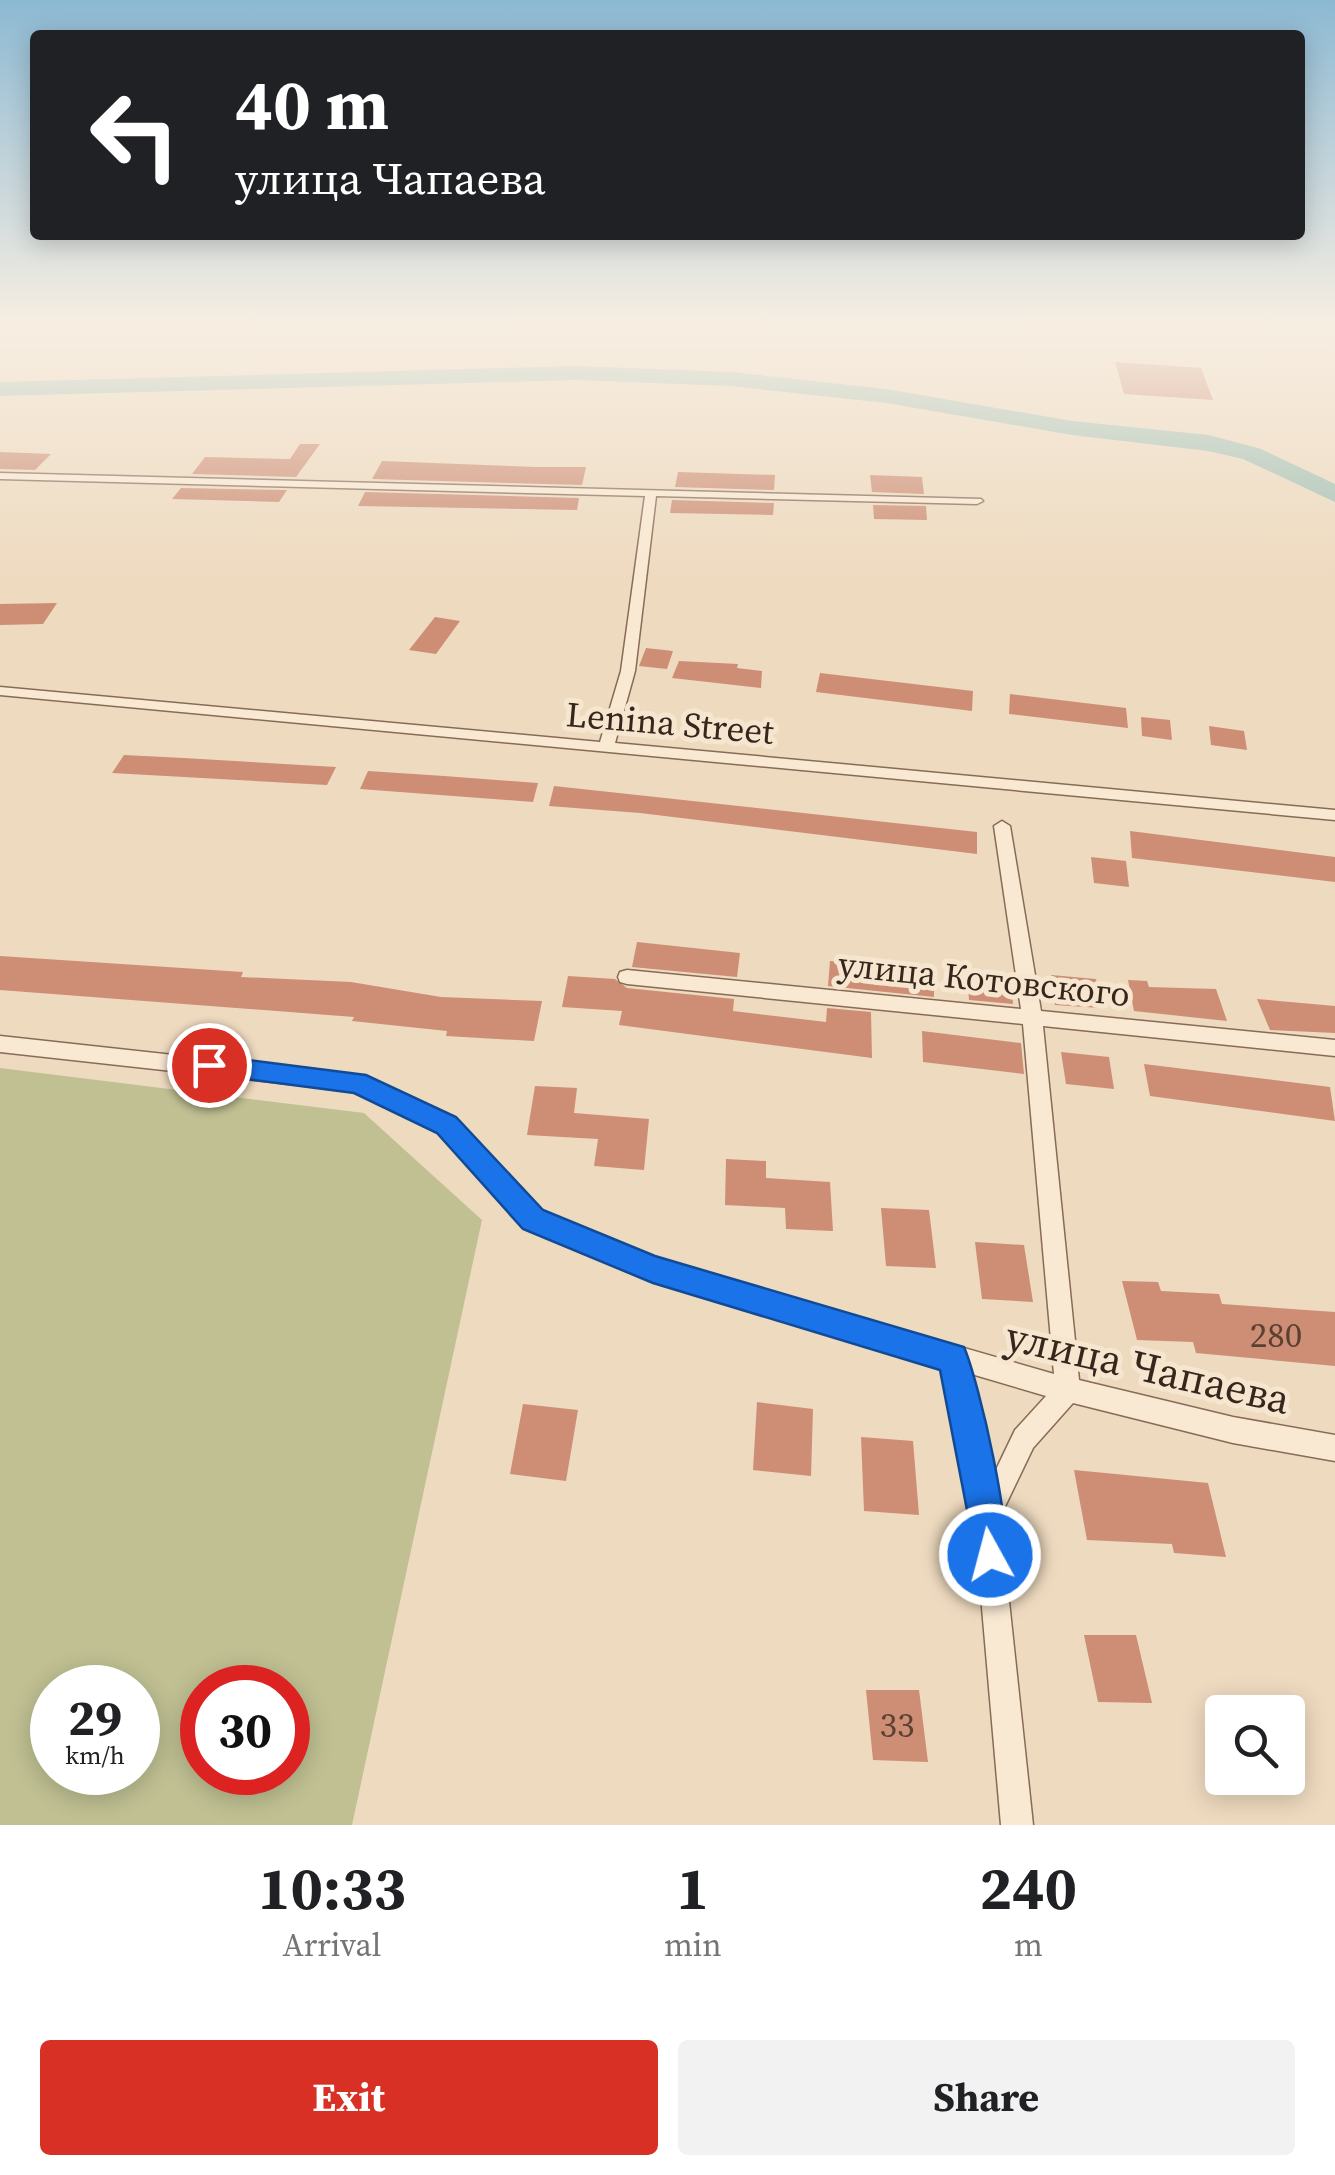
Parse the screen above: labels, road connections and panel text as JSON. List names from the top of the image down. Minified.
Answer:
{"streets":{"street":["Lenina Street","улица Котовского","улица Чапаева"]},"house_numbers":["280","33"],"page":{"turn":["40 m","улица Чапаева"],"speed":"29 km/h","limit":"30","eta":["10:33","Arrival","1","min","240","m"],"buttons":["Exit","Share"]}}
